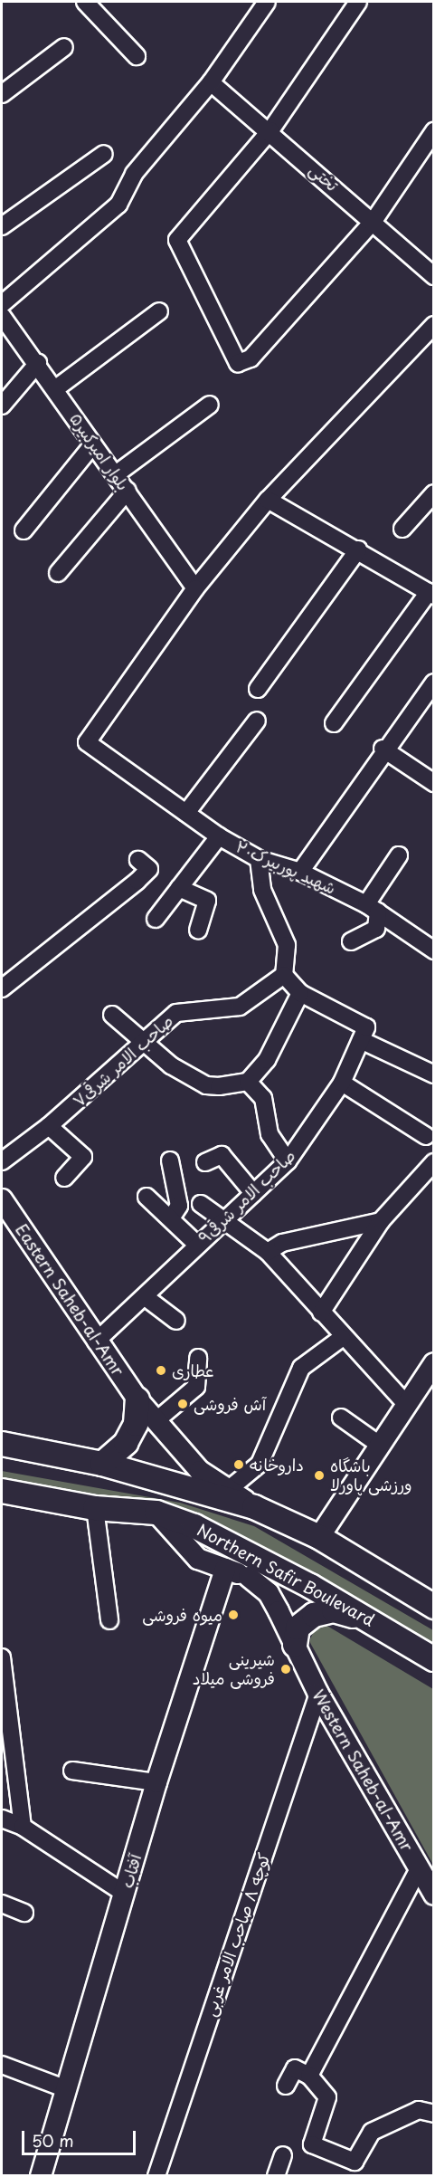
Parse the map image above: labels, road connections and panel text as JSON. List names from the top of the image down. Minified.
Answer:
{"streets":{"main road":["Northern Safir Boulevard"],"street":["تختی","بلوار امیرکبیر۵","شهید پوربیرک۲۰","صاحب الامر شرقی۷","صاحب الامر شرقی۹","Eastern Saheb-al-Amr","Western Saheb-al-Amr","آفتاب","کوچه ۸ صاحب الامر غربی"]},"crossings":[["بلوار امیرکبیر۵","شهید پوربیرک۲۰"],["صاحب الامر شرقی۹","Eastern Saheb-al-Amr"],["Western Saheb-al-Amr","کوچه ۸ صاحب الامر غربی"]],"places":["عطاری","آش فروشی","داروخانه","باشگاه ورزشی پاورلا","میوه فروشی","شیرینی فروشی میلاد"],"scale_bar":"50 m"}
